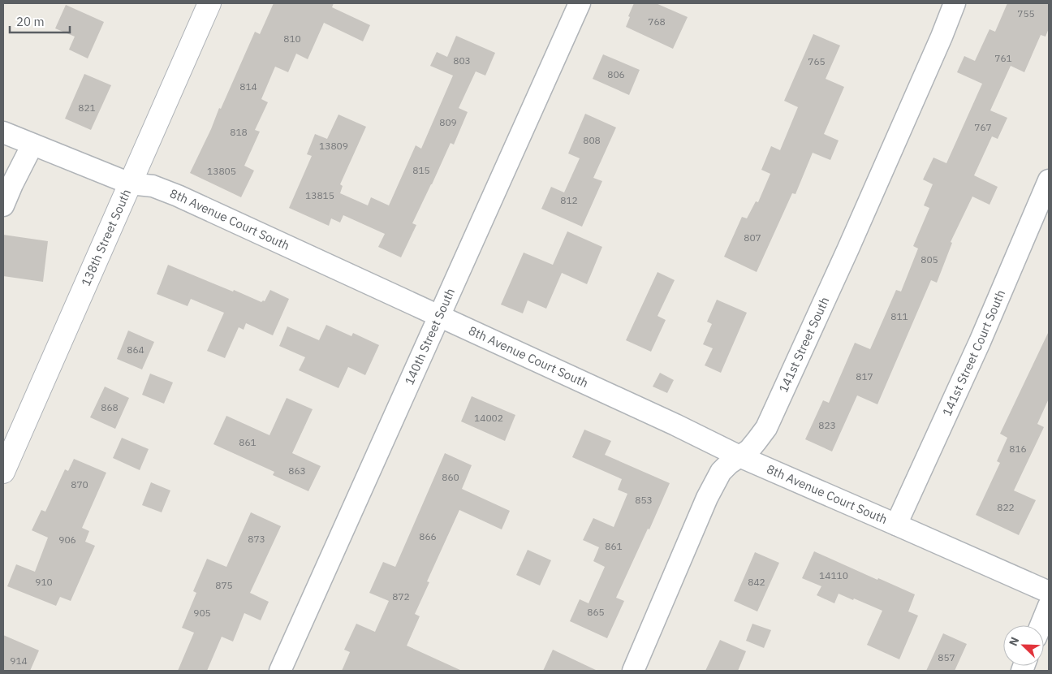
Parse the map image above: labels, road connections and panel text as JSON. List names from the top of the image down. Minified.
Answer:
{"streets":{"street":["8th Avenue Court South","138th Street South","140th Street South","141st Street South","141st Street Court South"]},"crossings":[["8th Avenue Court South","138th Street South"],["8th Avenue Court South","140th Street South"],["8th Avenue Court South","141st Street South"],["8th Avenue Court South","141st Street Court South"]],"house_numbers":["755","768","810","761","803","765","806","814","821","809","767","818","808","13809","815","13805","13815","812","807","805","811","864","817","868","14002","823","861","816","863","860","870","853","822","866","873","906","861","14110","910","842","875","872","865","905","857","914"],"scale_bar":"20 m","north":"top left"}
